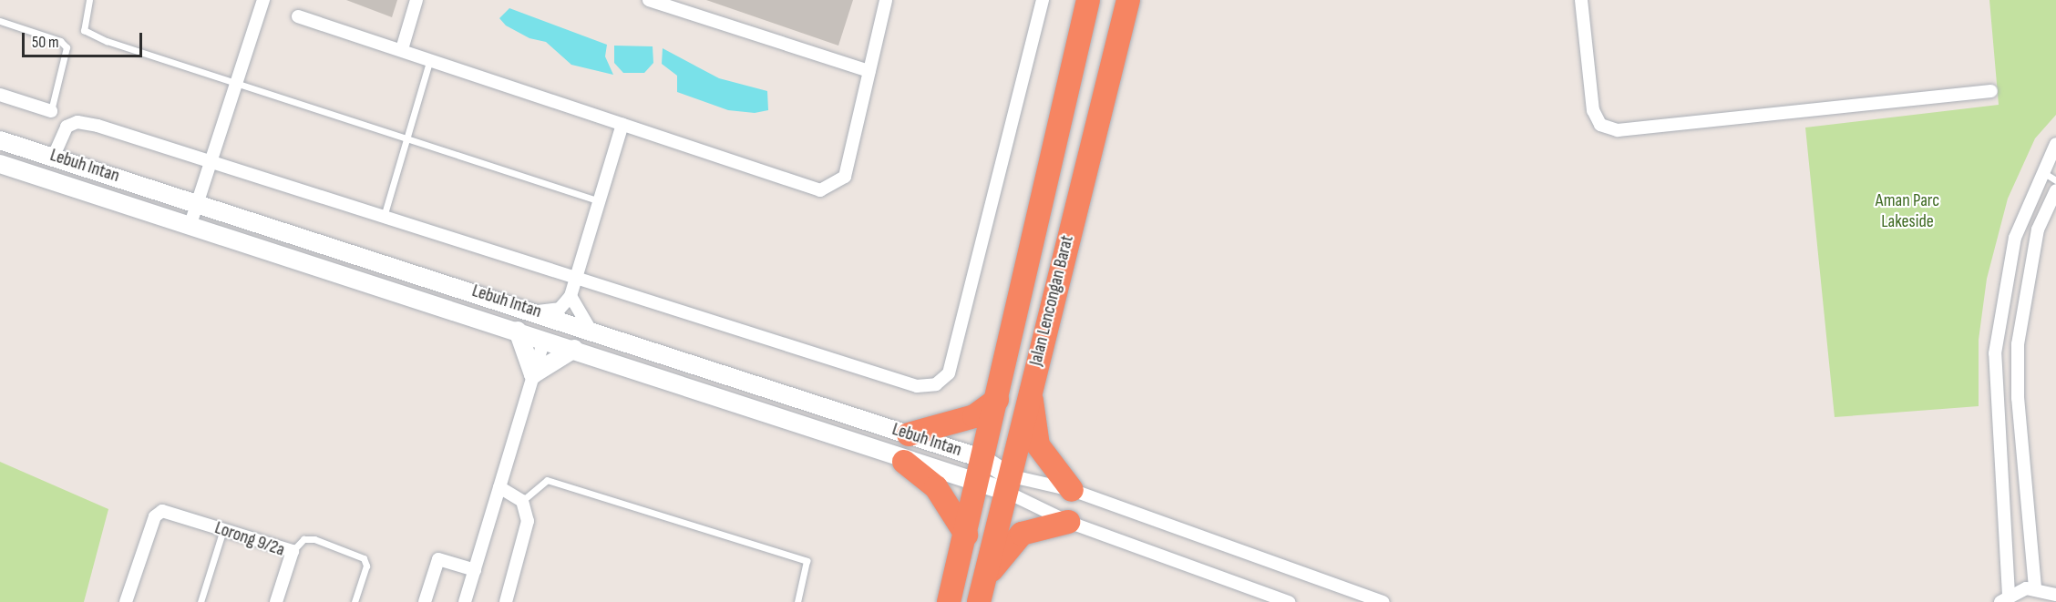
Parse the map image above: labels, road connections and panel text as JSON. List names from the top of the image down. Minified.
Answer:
{"streets":{"highway":["Jalan Lencongan Barat"],"main road":["Lebuh Intan"],"street":["Lorong 9/2a"]},"crossings":[["Lebuh Intan","Jalan Lencongan Barat"]],"parks":["Aman Parc Lakeside"],"scale_bar":"50 m"}
